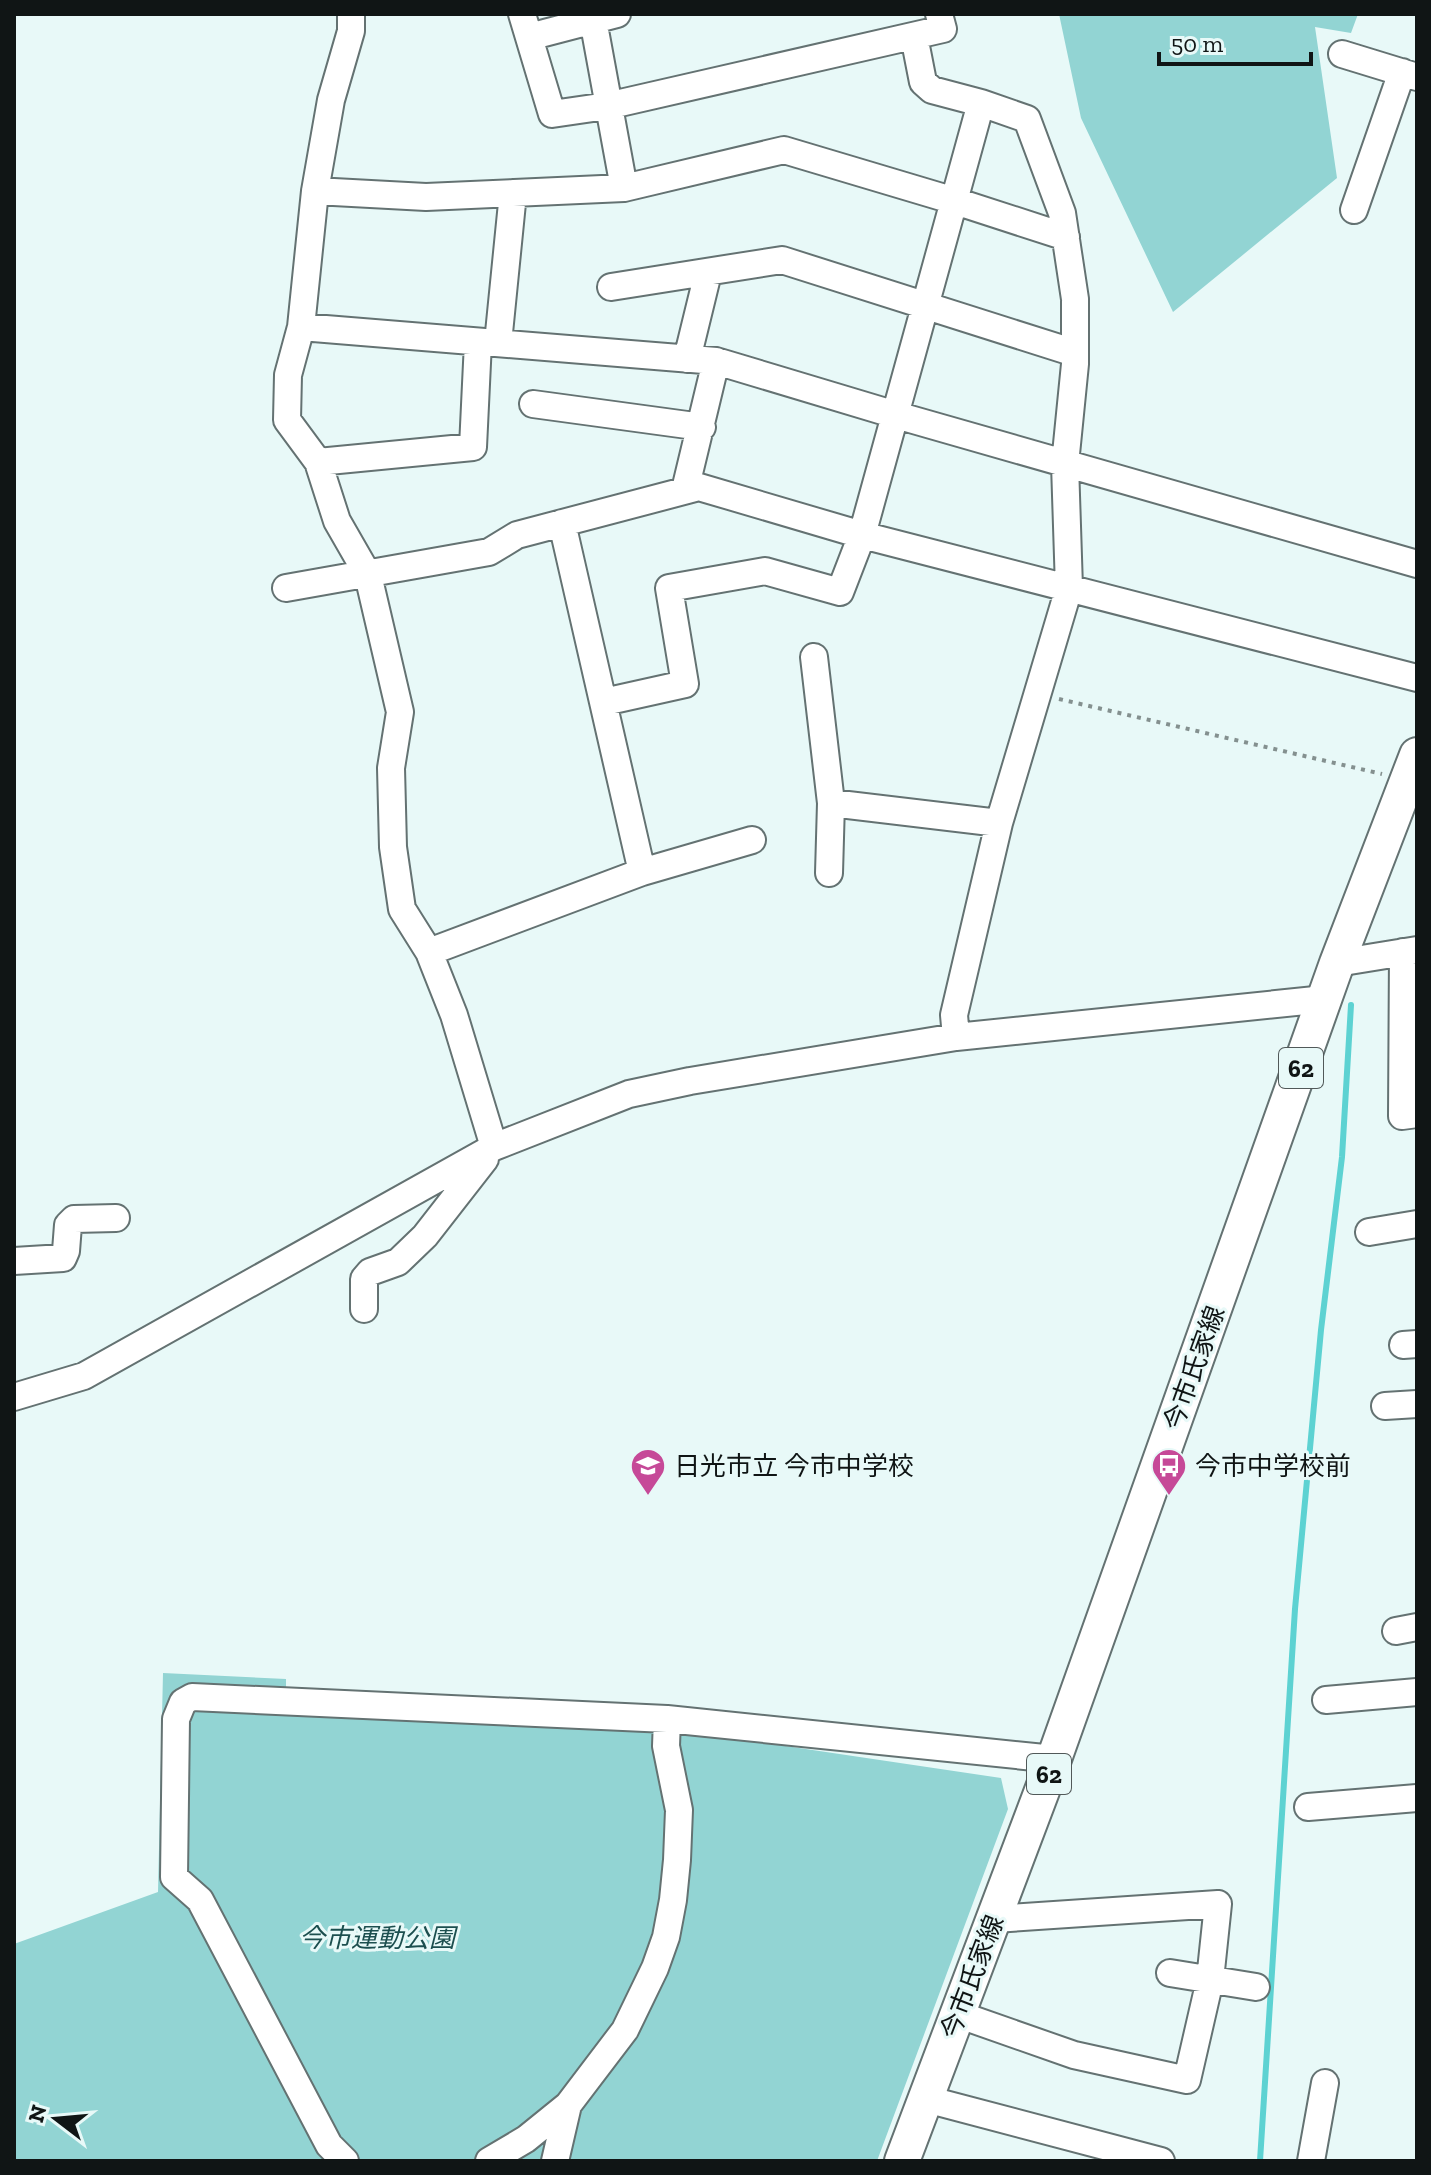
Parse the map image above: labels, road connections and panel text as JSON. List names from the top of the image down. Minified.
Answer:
{"streets":{"main road":["62","今市氏家線"]},"parks":["今市運動公園"],"places":{"school or university":["日光市立 今市中学校"],"bus stop":["今市中学校前"]},"scale_bar":"50 m","north":"left"}
